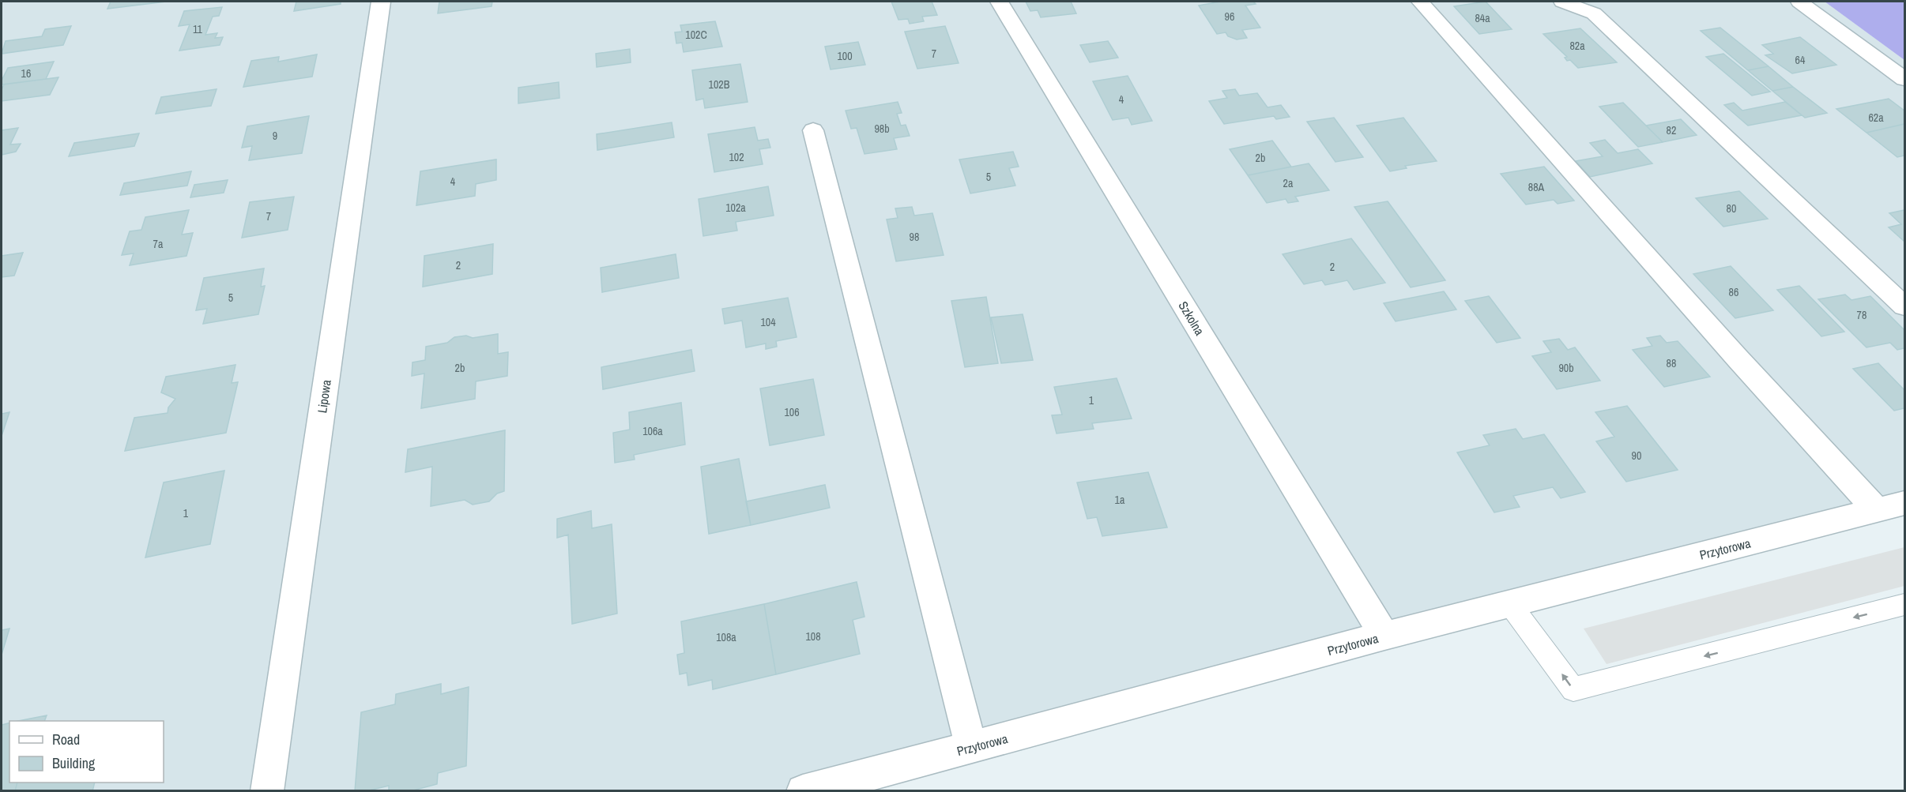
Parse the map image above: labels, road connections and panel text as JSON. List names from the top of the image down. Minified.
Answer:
{"streets":{"street":["Szkolna","Lipowa","Przytorowa"]},"crossings":[["Szkolna","Przytorowa"]],"house_numbers":["96","84a","11","102C","82a","7","100","64","16","102B","4","62a","98b","82","9","102","2b","5","4","2a","88A","102a","80","7","98","7a","2","2","86","5","78","104","88","2b","90b","1","106","106a","90","1a","1","108","108a"],"legend":["Road","Building"]}
